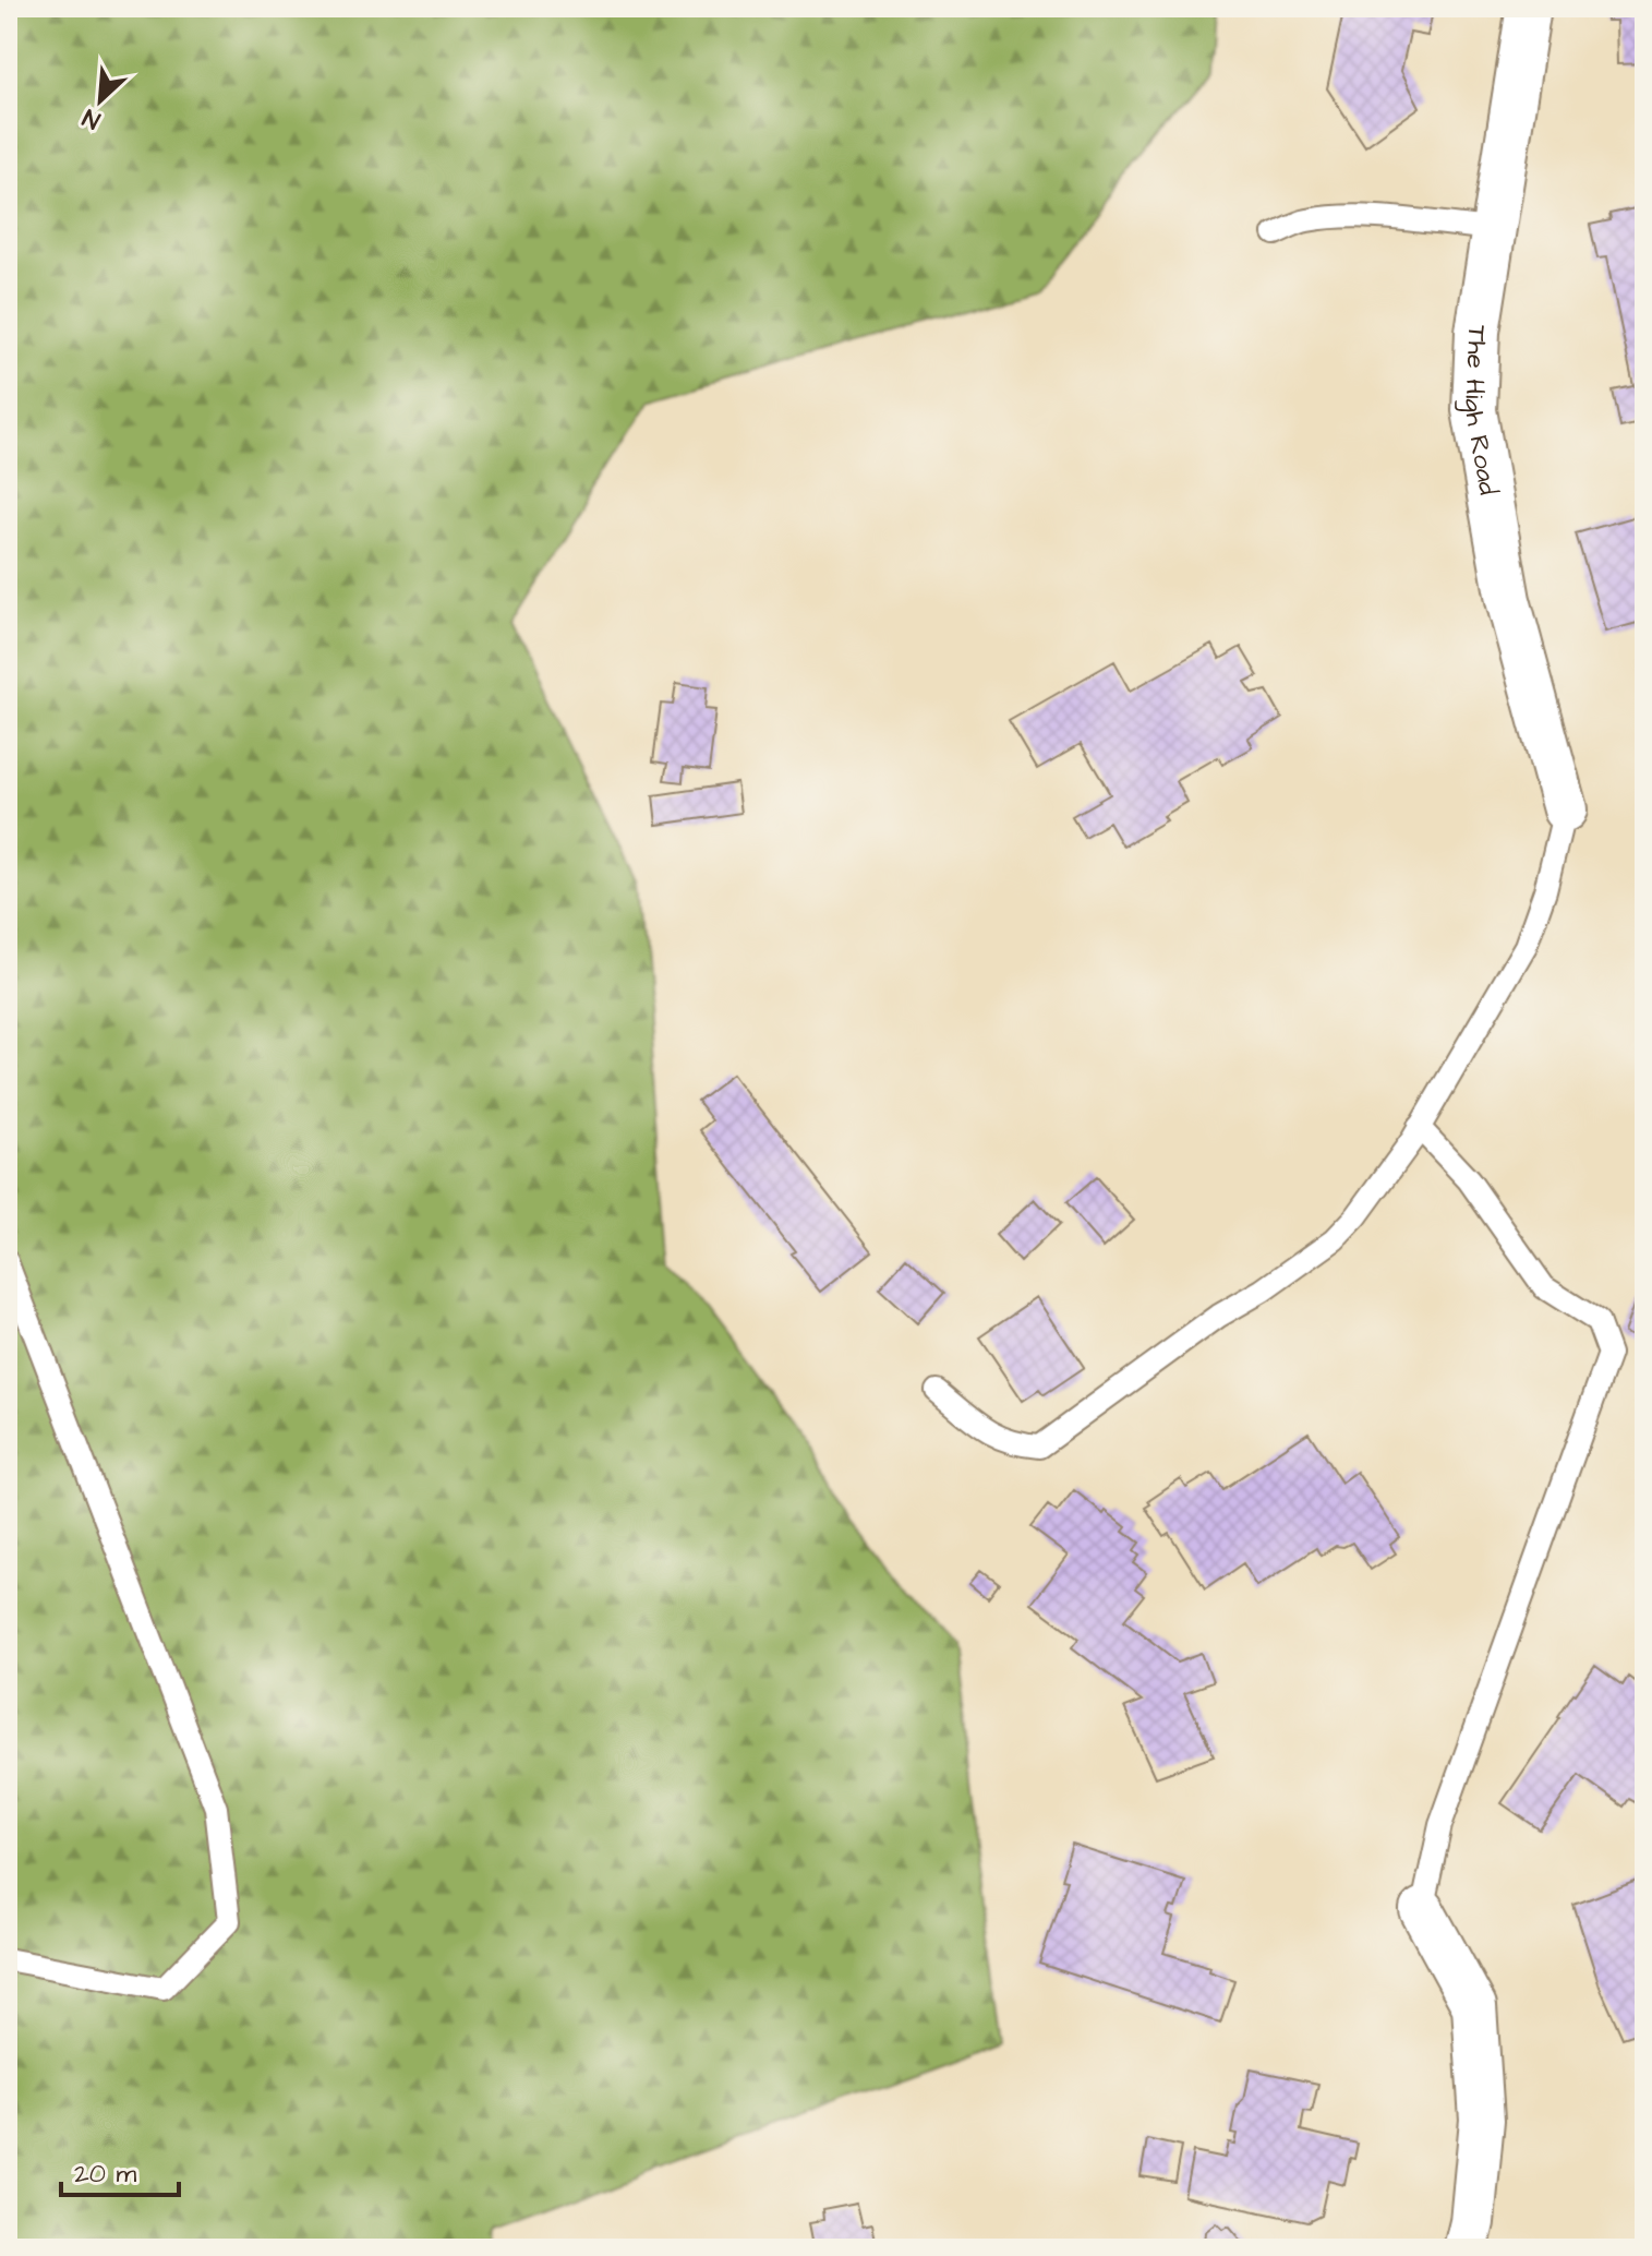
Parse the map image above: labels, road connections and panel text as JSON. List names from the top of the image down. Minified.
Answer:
{"streets":{"street":["The High Road"]},"scale_bar":"20 m","north":"bottom left"}
